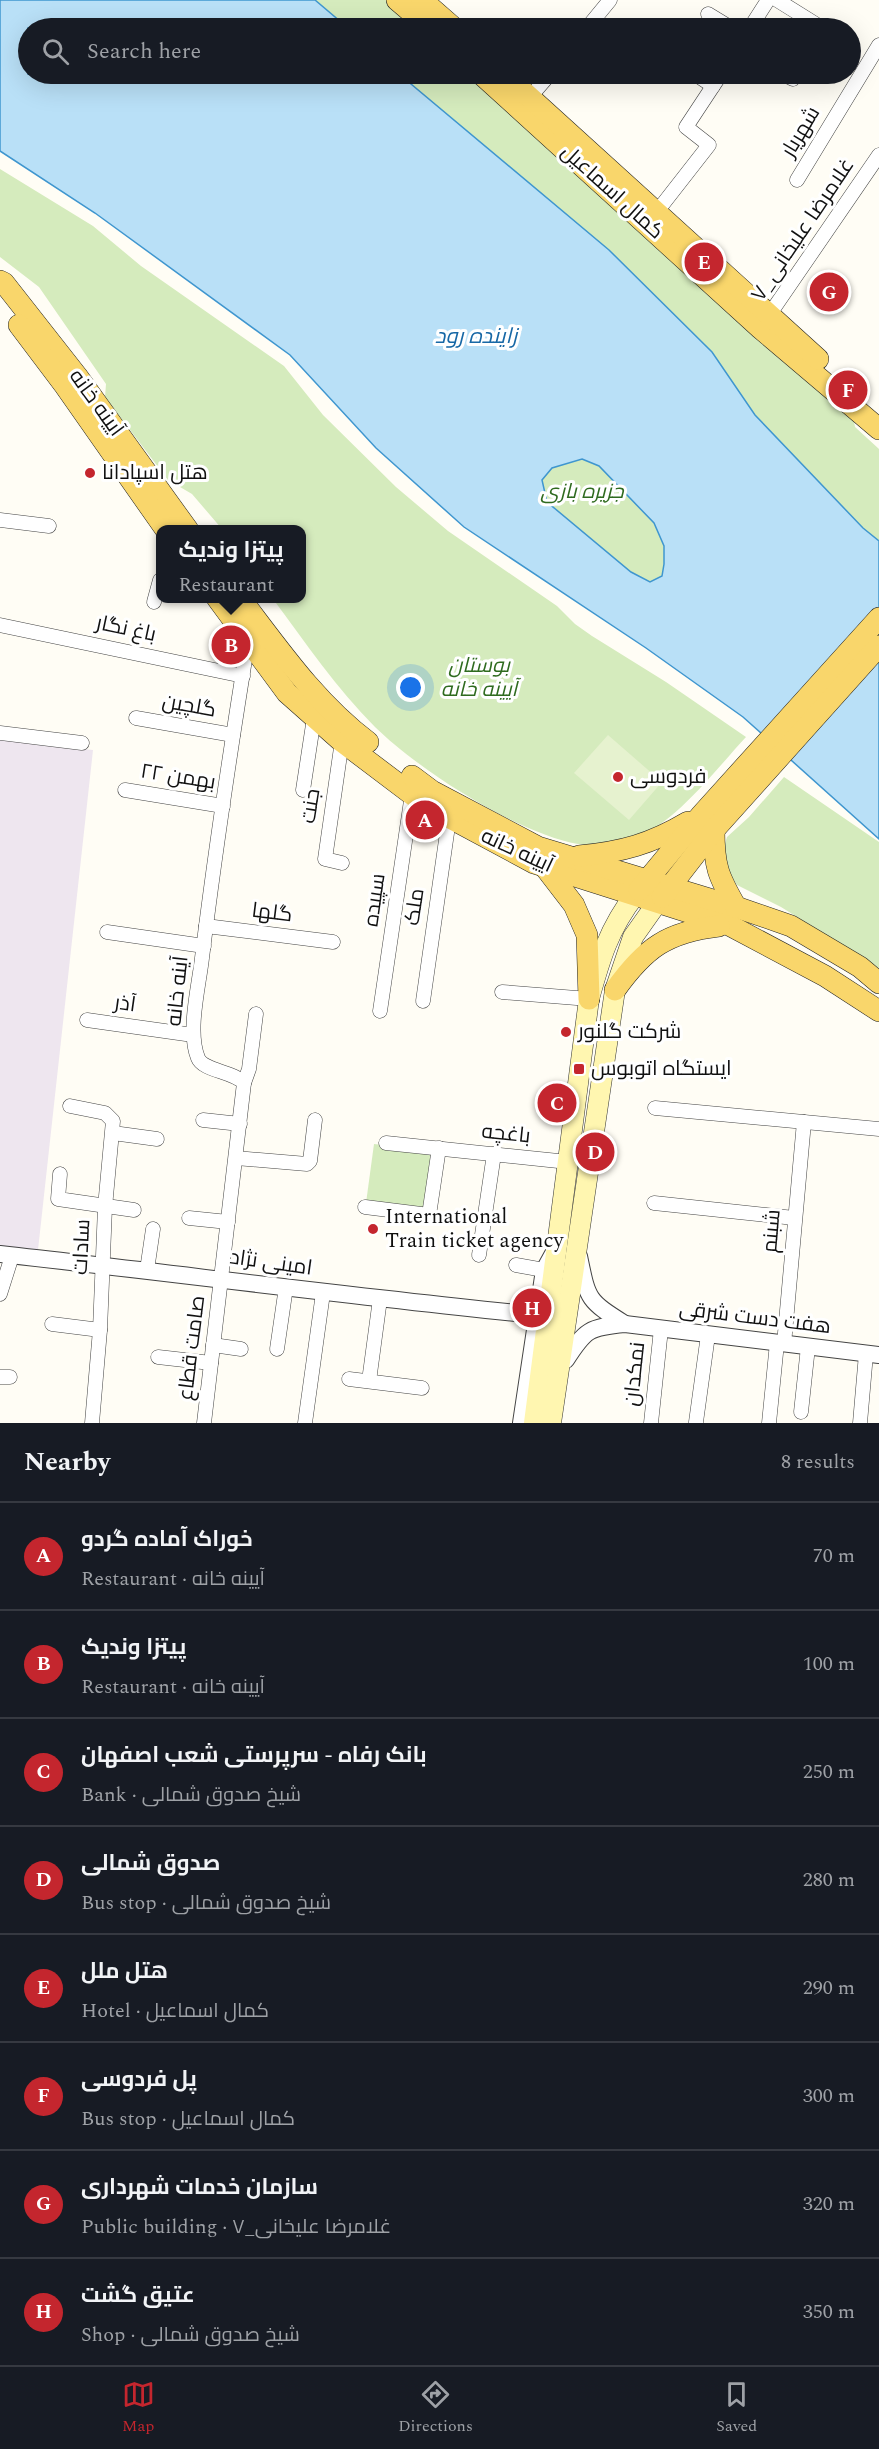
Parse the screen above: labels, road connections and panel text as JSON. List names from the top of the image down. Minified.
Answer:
{"streets":{"main road":["کمال اسماعیل","آیینه خانه"],"street":["شهریار","۷_غلامرضا علیخانی","باغ نگار","گلچین","۲۲ بهمن","جنت","سپیده","ملک","گلها","آینه خانه","آذر","باغچه","شبنم","سادات","امینی نژاد","هفت دست شرقی","صامت قطاع","نمکدان"]},"crossings":[["کمال اسماعیل","۷_غلامرضا علیخانی"],["آیینه خانه","جنت"],["آیینه خانه","سپیده"],["آیینه خانه","ملک"],["آیینه خانه","آینه خانه"],["باغ نگار","آینه خانه"],["گلچین","آینه خانه"],["۲۲ بهمن","آینه خانه"],["گلها","آینه خانه"],["آینه خانه","آذر"],["شبنم","هفت دست شرقی"],["سادات","امینی نژاد"],["امینی نژاد","صامت قطاع"],["هفت دست شرقی","نمکدان"]],"water":["زاینده رود"],"parks":["جزیره بازی","بوستان آیینه خانه"],"places":{"other":["هتل اسپادانا","فردوسی","شرکت گلنور","International Train ticket agency"],"transit":["ایستگاه اتوبوس"]},"page":{"search":"Search here","pins":["E","G","F","B","A","C","D","H"],"popup":["پیتزا وندیک","Restaurant"],"heading":["Nearby","8 results"],"list":[{"mark":"A","name":"خوراک آماده گردو","note":"Restaurant · آیینه خانه","value":"70 m"},{"mark":"B","name":"پیتزا وندیک","note":"Restaurant · آیینه خانه","value":"100 m"},{"mark":"C","name":"بانک رفاه - سرپرستی شعب اصفهان","note":"Bank · شیخ صدوق شمالی","value":"250 m"},{"mark":"D","name":"صدوق شمالی","note":"Bus stop · شیخ صدوق شمالی","value":"280 m"},{"mark":"E","name":"هتل ملل","note":"Hotel · کمال اسماعیل","value":"290 m"},{"mark":"F","name":"پل فردوسی","note":"Bus stop · کمال اسماعیل","value":"300 m"},{"mark":"G","name":"سازمان خدمات شهرداری","note":"Public building · ۷_غلامرضا علیخانی","value":"320 m"},{"mark":"H","name":"عتیق گشت","note":"Shop · شیخ صدوق شمالی","value":"350 m"}],"nav":["Map","Directions","Saved"]}}
